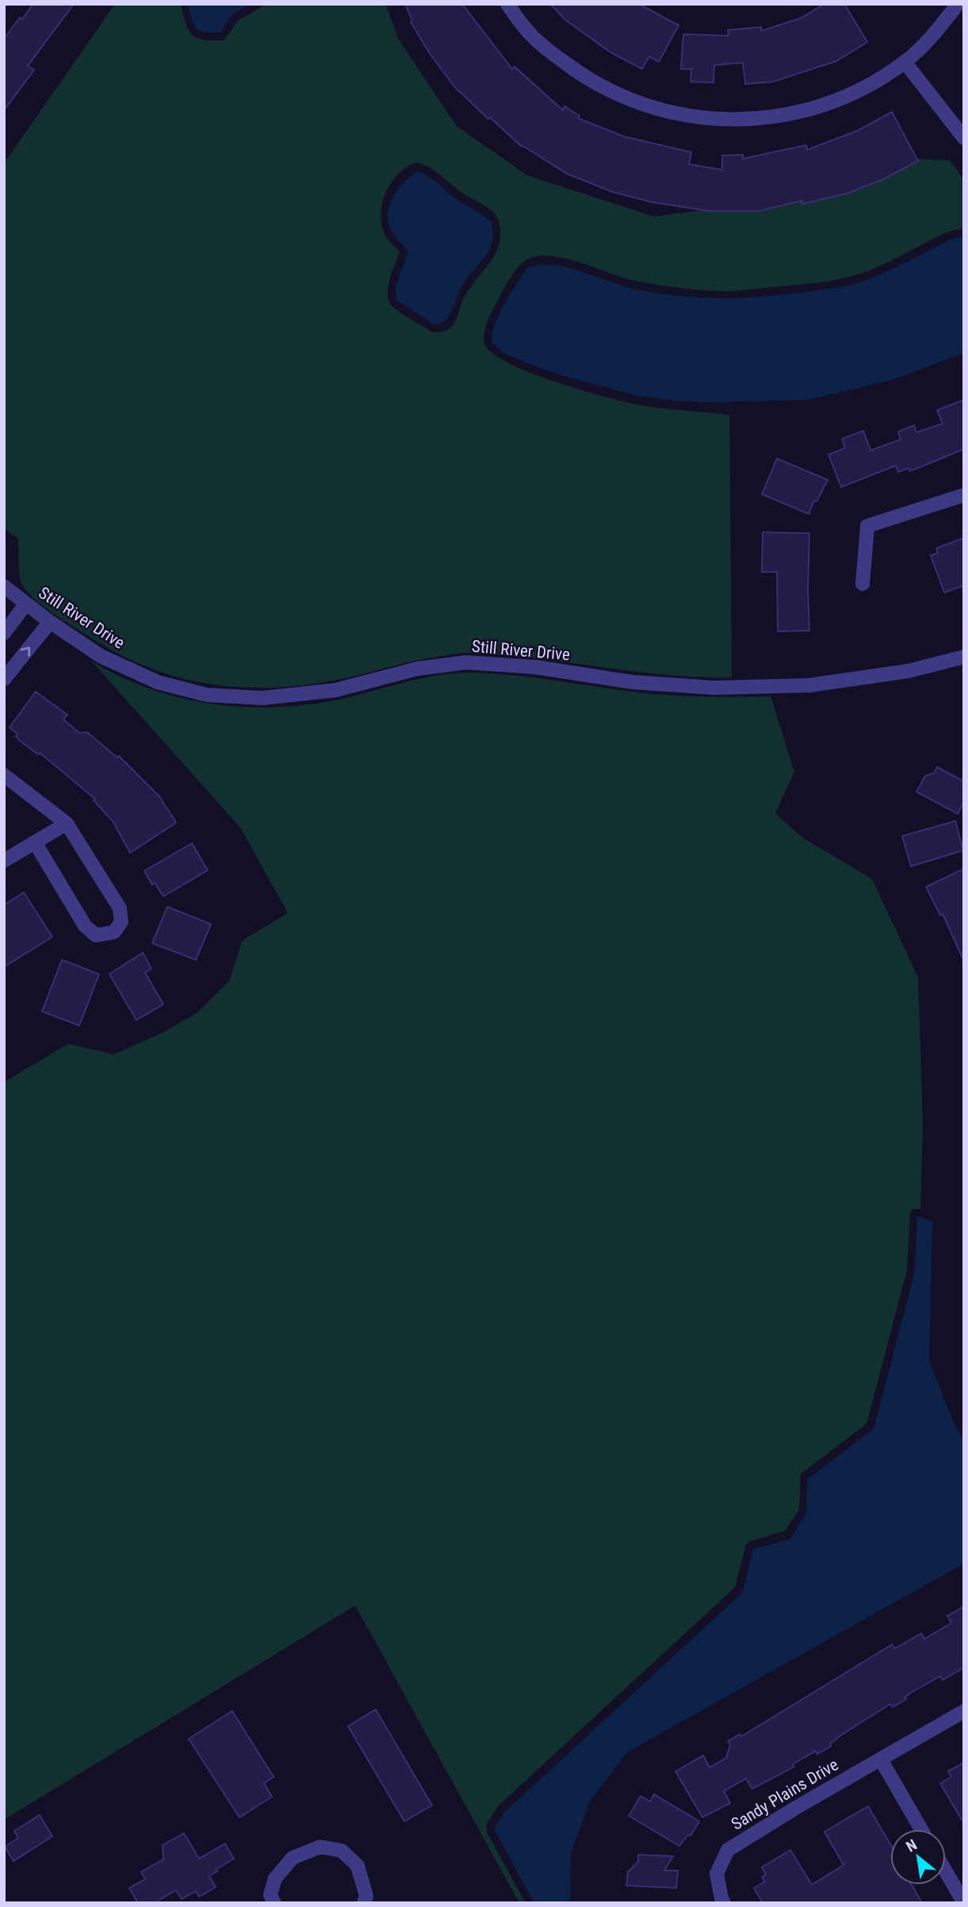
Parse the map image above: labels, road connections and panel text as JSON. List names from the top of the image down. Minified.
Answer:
{"streets":{"street":["Still River Drive","Sandy Plains Drive"]},"north":"top left"}
